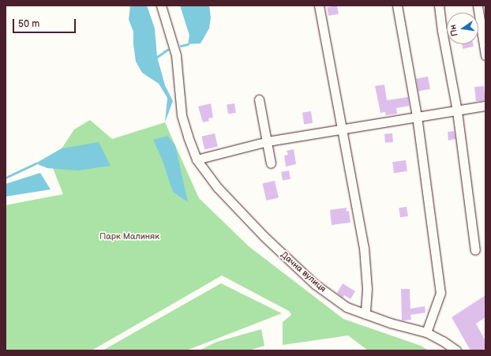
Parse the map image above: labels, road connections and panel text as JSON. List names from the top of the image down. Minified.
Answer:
{"streets":{"street":["Дачна вулиця"]},"parks":["Парк Малиняк"],"scale_bar":"50 m","north":"left"}
